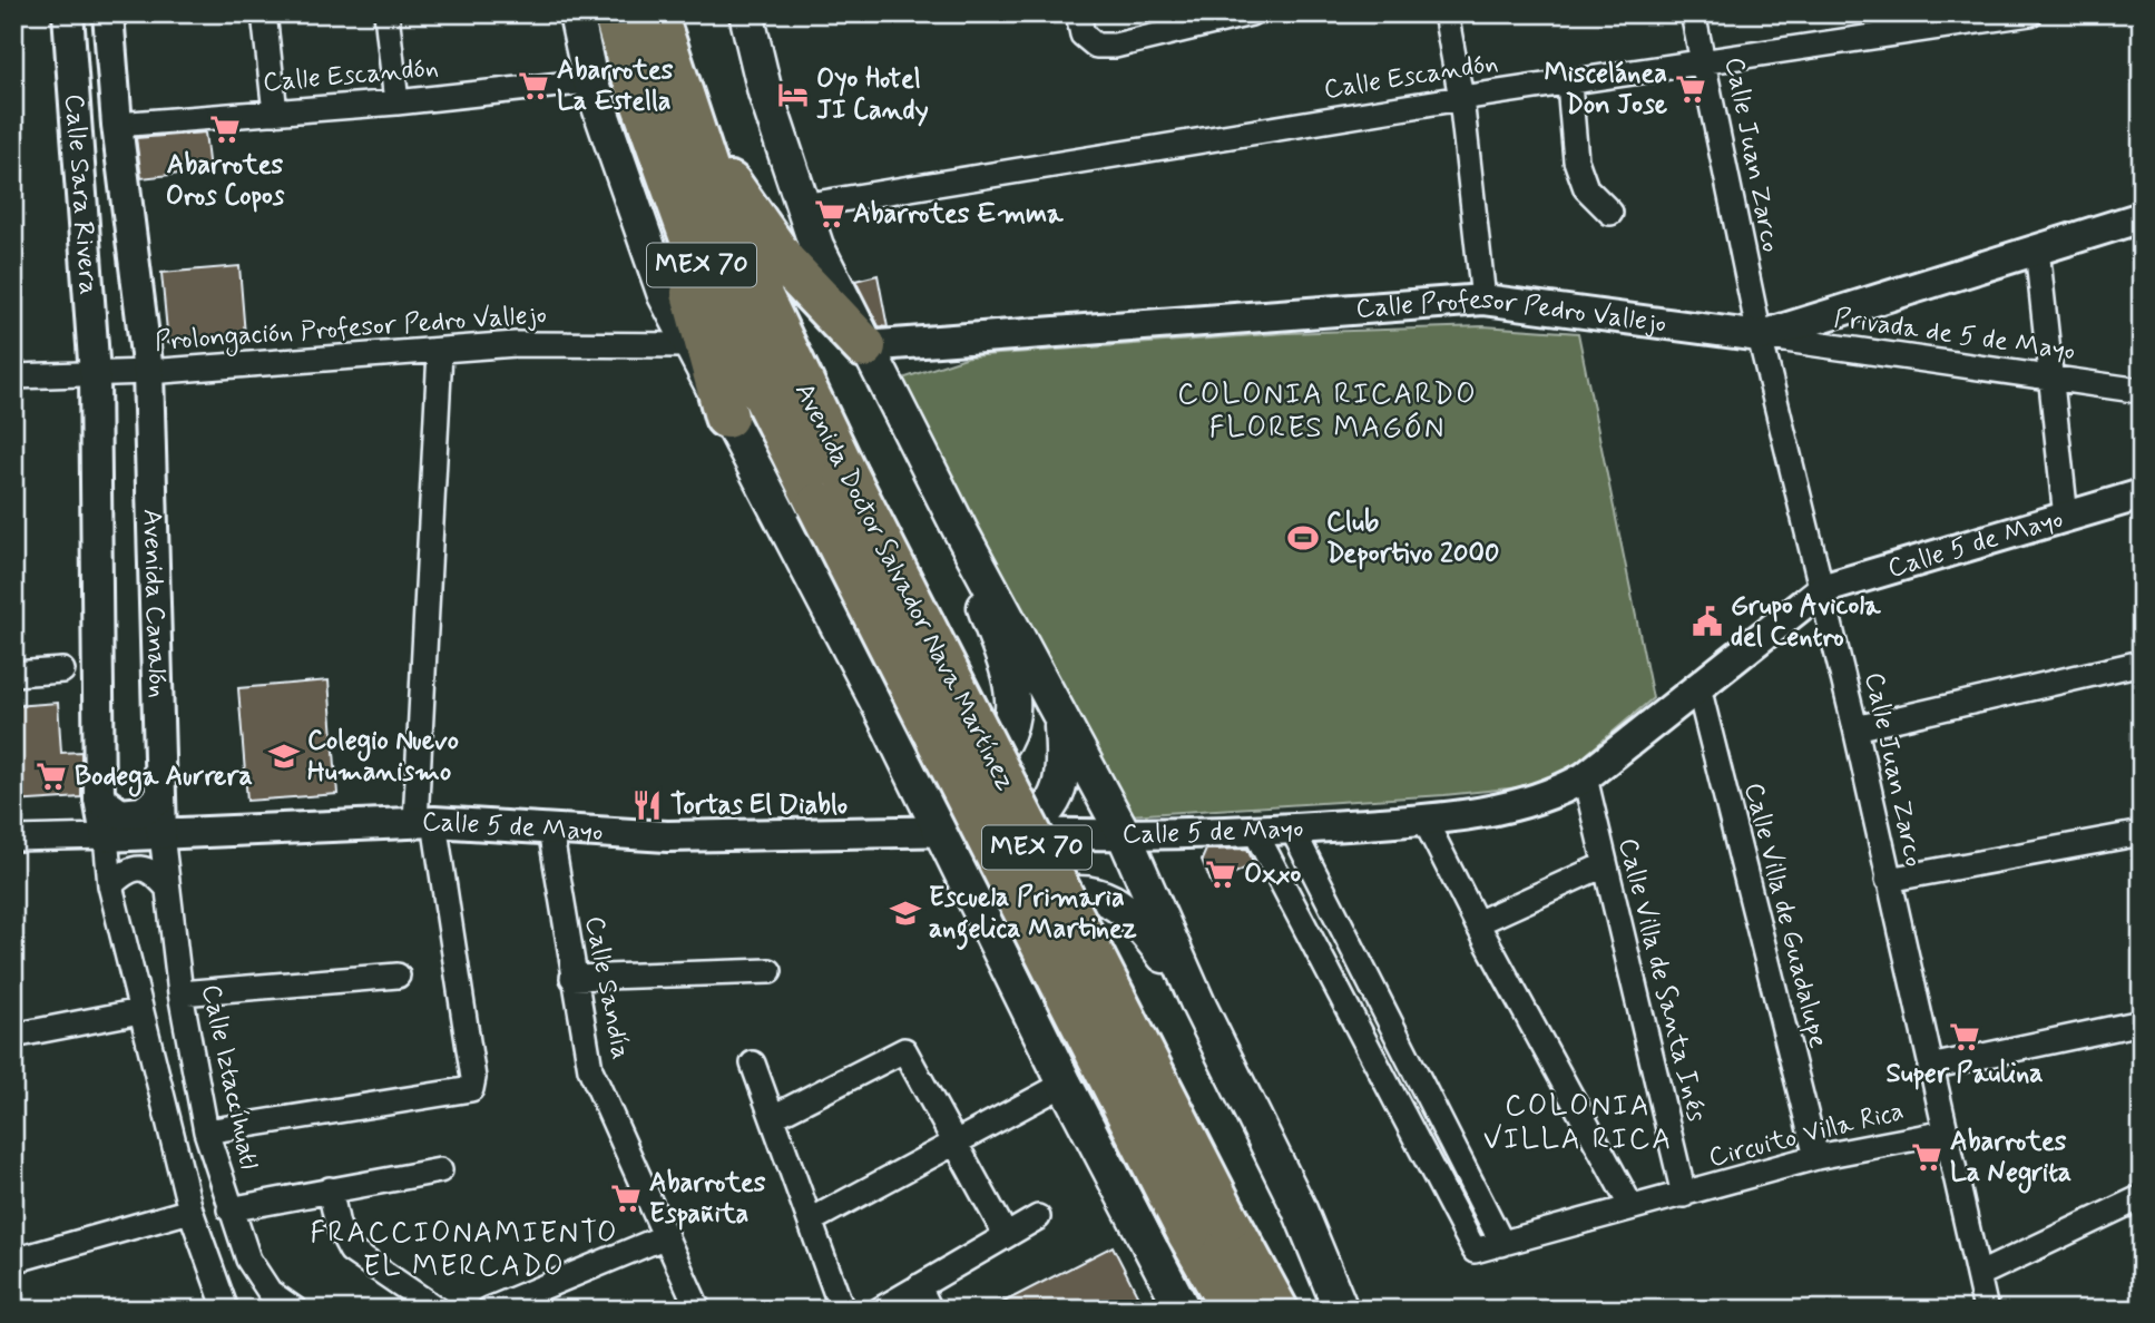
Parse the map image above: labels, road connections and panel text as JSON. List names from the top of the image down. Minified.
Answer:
{"streets":{"highway":["MEX 70","Avenida Doctor Salvador Nava Martínez"],"street":["Calle Escandón","Calle Juan Zarco","Calle Sara Rivera","Calle Profesor Pedro Vallejo","Prolongación Profesor Pedro Vallejo","Privada de 5 de Mayo","Calle 5 de Mayo","Avenida Canalón","Calle Villa de Guadalupe","Calle Villa de Santa Inés","Calle Sandía","Calle Iztaccíhuatl","Circuito Villa Rica"]},"crossings":[["Calle Escandón","Calle Juan Zarco"],["Calle Escandón","Calle Sara Rivera"],["Calle Juan Zarco","Calle Profesor Pedro Vallejo"],["Calle Juan Zarco","Privada de 5 de Mayo"],["Calle Juan Zarco","Calle 5 de Mayo"],["Calle Juan Zarco","Circuito Villa Rica"],["Calle Sara Rivera","Prolongación Profesor Pedro Vallejo"],["Calle Sara Rivera","Avenida Canalón"],["Calle Profesor Pedro Vallejo","Privada de 5 de Mayo"],["Prolongación Profesor Pedro Vallejo","Avenida Canalón"],["Calle 5 de Mayo","Avenida Canalón"],["Calle 5 de Mayo","Calle Villa de Guadalupe"],["Calle 5 de Mayo","Calle Villa de Santa Inés"],["Calle 5 de Mayo","Calle Sandía"],["Calle 5 de Mayo","Calle Iztaccíhuatl"],["Calle 5 de Mayo","Circuito Villa Rica"],["Avenida Canalón","Calle Iztaccíhuatl"],["Calle Villa de Guadalupe","Circuito Villa Rica"],["Calle Villa de Santa Inés","Circuito Villa Rica"]],"districts":["COLONIA RICARDO FLORES MAGÓN","COLONIA VILLA RICA","FRACCIONAMIENTO EL MERCADO"],"places":{"supermarket":["Abarrotes La Estella","Miscelánea Don Jose","Abarrotes Oros Copos","Abarrotes Emma","Bodega Aurrera","Oxxo","Super Paulina","Abarrotes La Negrita","Abarrotes Españita"],"hotel":["Oyo Hotel JI Candy"],"sports":["Club Deportivo 2000"],"public building":["Grupo Avicola del Centro"],"school or university":["Colegio Nuevo Humanismo","Escuela Primaria angelica Martinez"],"restaurant":["Tortas El Diablo"]}}
